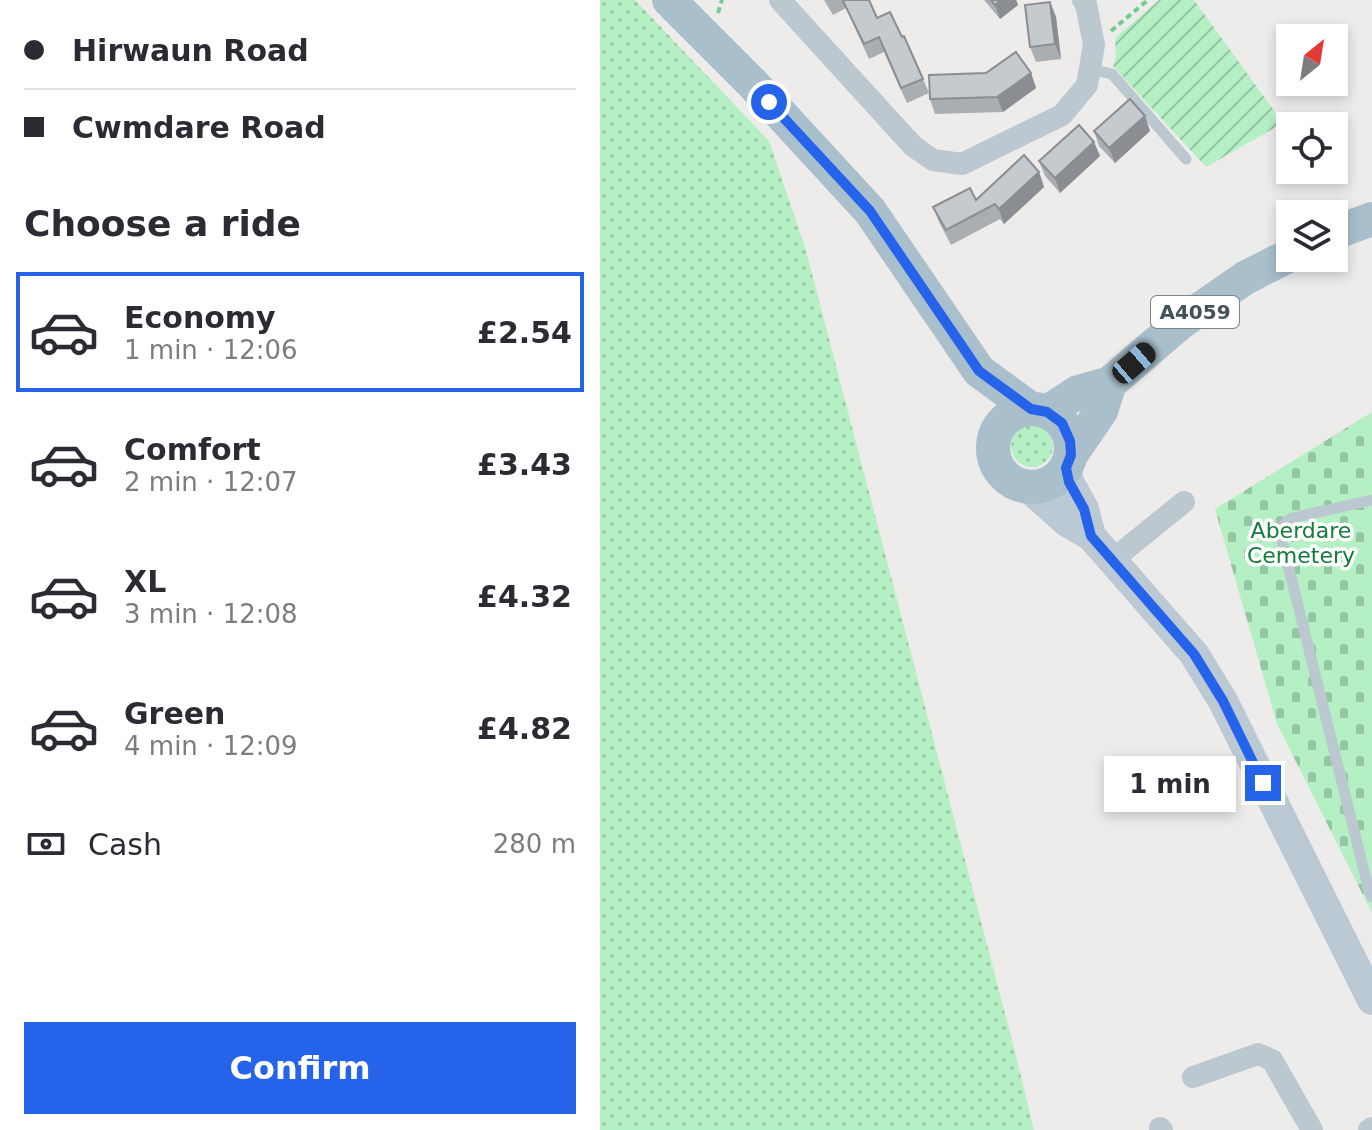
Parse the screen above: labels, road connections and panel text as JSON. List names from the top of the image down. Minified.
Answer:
{"streets":{"main road":["A4059"]},"parks":["Aberdare Cemetery"],"north":"top right","page":{"banner":["Hirwaun Road","Cwmdare Road"],"heading":"Choose a ride","list":[{"name":"Economy","note":"1 min · 12:06","value":"£2.54"},{"name":"Comfort","note":"2 min · 12:07","value":"£3.43"},{"name":"XL","note":"3 min · 12:08","value":"£4.32"},{"name":"Green","note":"4 min · 12:09","value":"£4.82"}],"bubble":"1 min","pay":["Cash","280 m"],"buttons":"Confirm"}}
